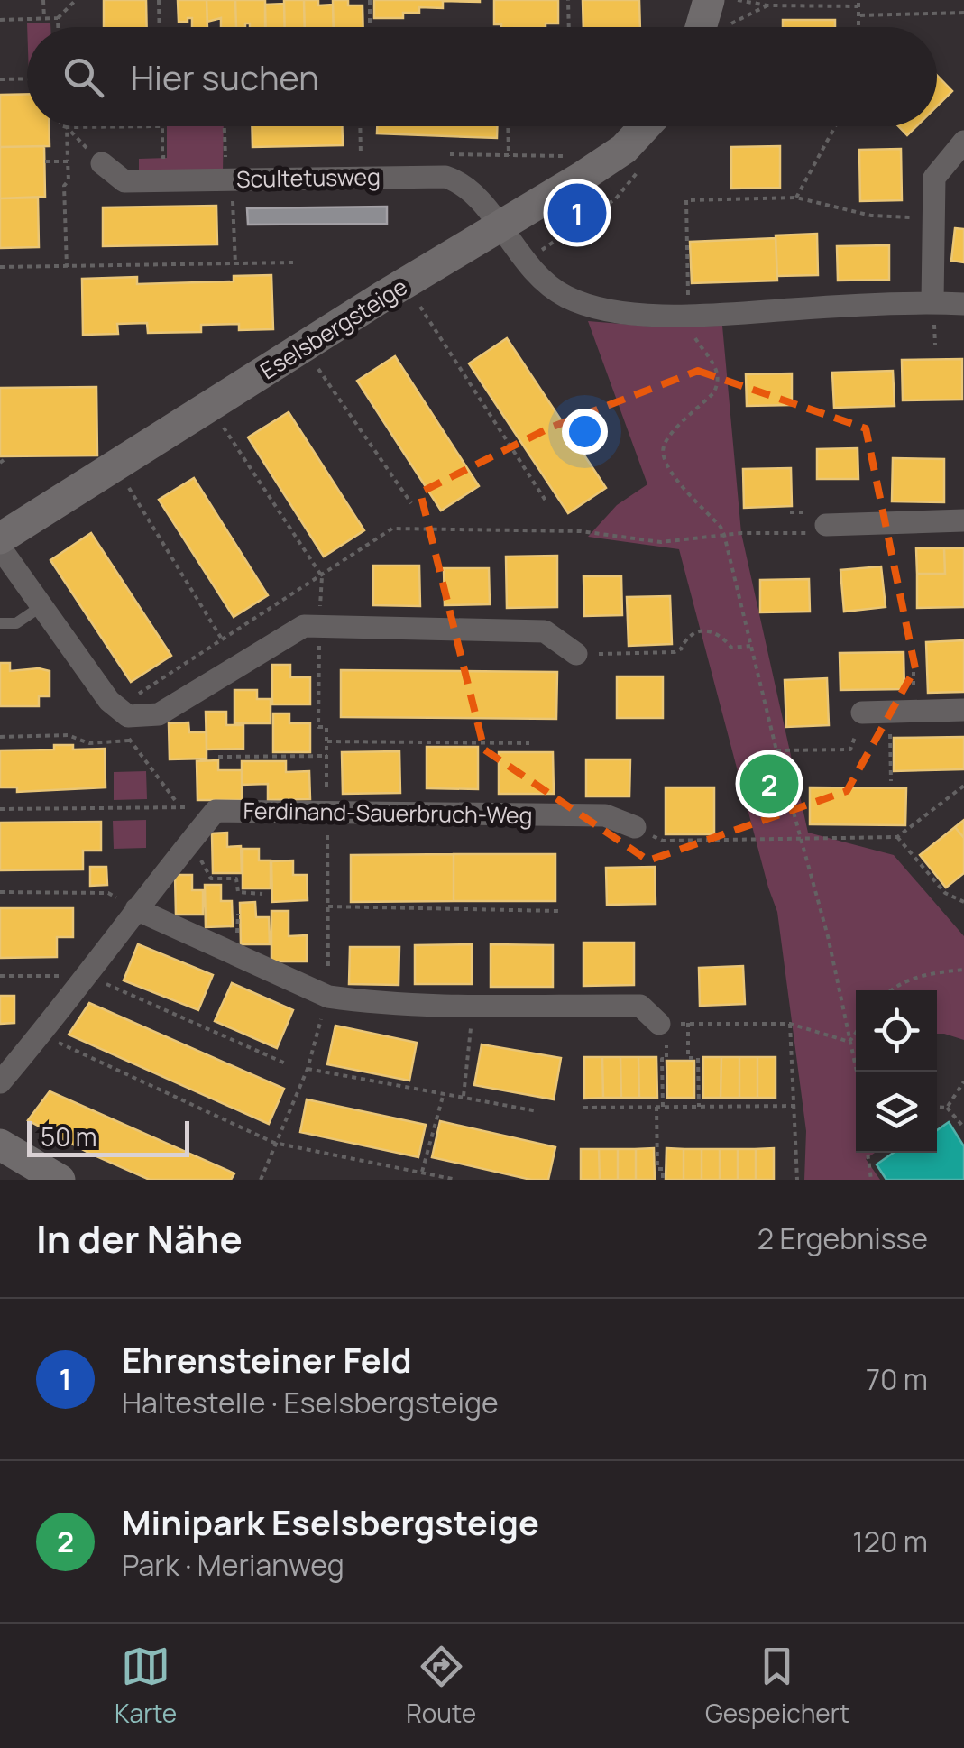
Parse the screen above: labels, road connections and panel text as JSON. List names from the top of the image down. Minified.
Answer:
{"streets":{"street":["Scultetusweg","Eselsbergsteige","Ferdinand-Sauerbruch-Weg"]},"crossings":[["Scultetusweg","Eselsbergsteige"]],"scale_bar":"50 m","page":{"search":"Hier suchen","pins":["1","2"],"scale":"50 m","heading":["In der Nähe","2 Ergebnisse"],"list":[{"mark":"1","name":"Ehrensteiner Feld","note":"Haltestelle · Eselsbergsteige","value":"70 m"},{"mark":"2","name":"Minipark Eselsbergsteige","note":"Park · Merianweg","value":"120 m"}],"nav":["Karte","Route","Gespeichert"]}}
